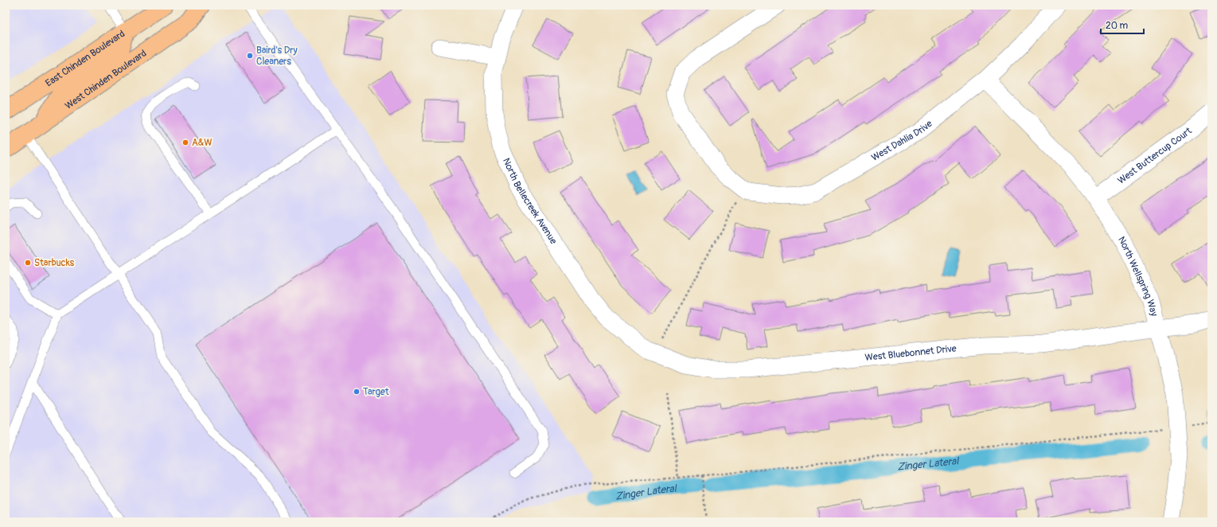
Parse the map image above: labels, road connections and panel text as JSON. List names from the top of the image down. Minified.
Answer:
{"streets":{"main road":["East Chinden Boulevard","West Chinden Boulevard"],"street":["West Dahlia Drive","West Buttercup Court","North Bellecreek Avenue","North Wellspring Way","West Bluebonnet Drive"]},"crossings":[["West Dahlia Drive","North Wellspring Way"],["West Buttercup Court","North Wellspring Way"],["North Bellecreek Avenue","West Bluebonnet Drive"],["North Wellspring Way","West Bluebonnet Drive"]],"water":["Zinger Lateral"],"places":["Baird's Dry Cleaners","A&W","Starbucks","Target"],"scale_bar":"20 m"}
